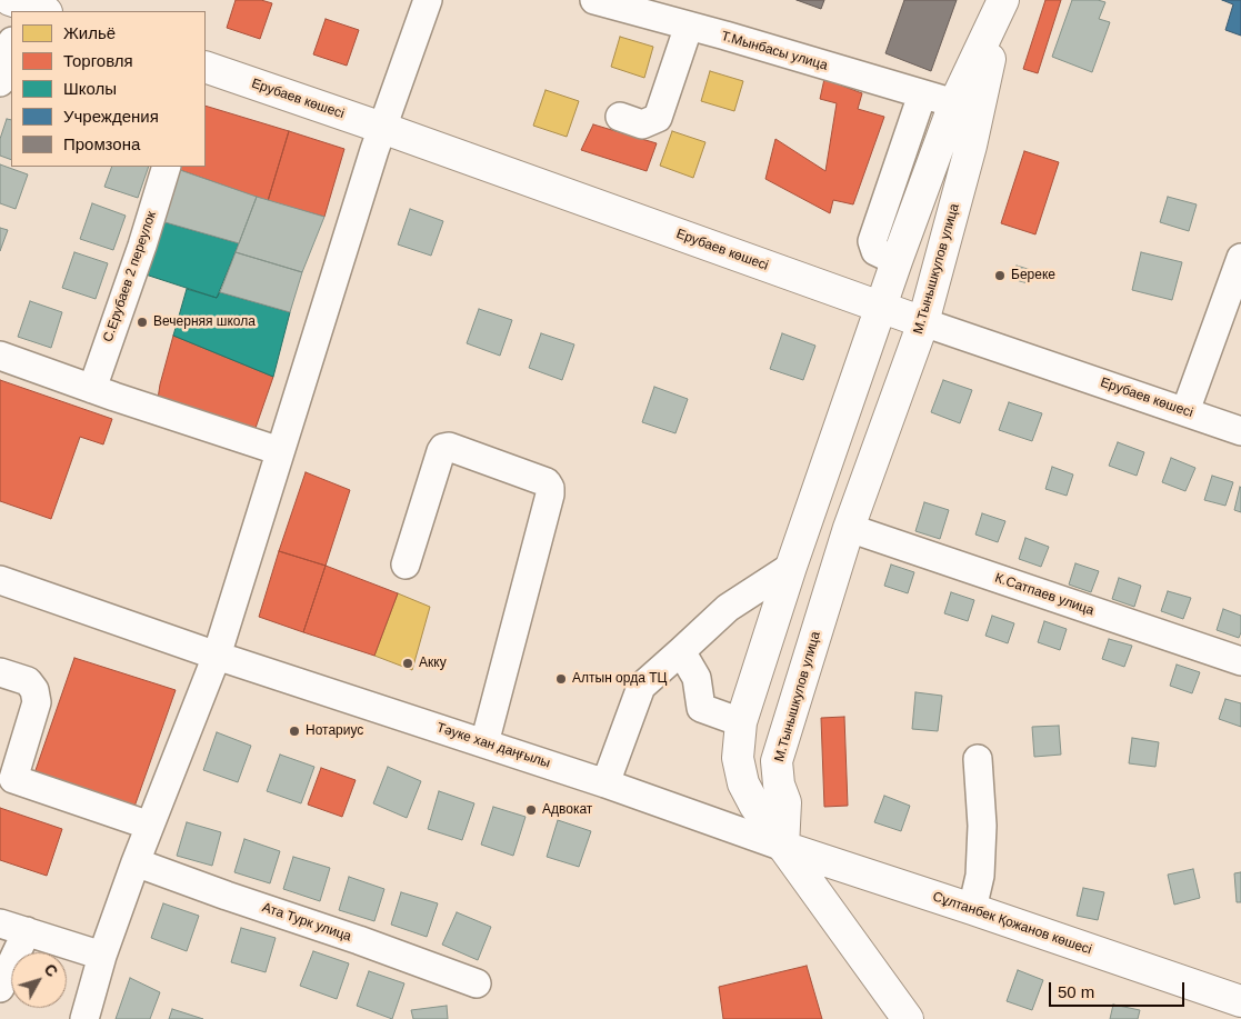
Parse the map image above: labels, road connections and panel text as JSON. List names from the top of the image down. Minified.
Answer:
{"streets":{"main road":["Ерубаев көшесі","М.Тынышкулов улица","Сұлтанбек Қожанов көшесі"],"street":["Т.Мынбасы улица","С.Ерубаев 2 переулок","К.Сатпаев улица","Тәуке хан даңғылы","Ата Турк улица"]},"crossings":[["Т.Мынбасы улица","М.Тынышкулов улица"],["Ерубаев көшесі","М.Тынышкулов улица"],["М.Тынышкулов улица","К.Сатпаев улица"],["М.Тынышкулов улица","Тәуке хан даңғылы"],["М.Тынышкулов улица","Сұлтанбек Қожанов көшесі"],["Тәуке хан даңғылы","Сұлтанбек Қожанов көшесі"]],"places":["Береке","Вечерняя школа","Акку","Алтын орда ТЦ","Нотариус","Адвокат"],"legend":["Жильё","Торговля","Школы","Учреждения","Промзона"],"scale_bar":"50 m","north":"top right"}
